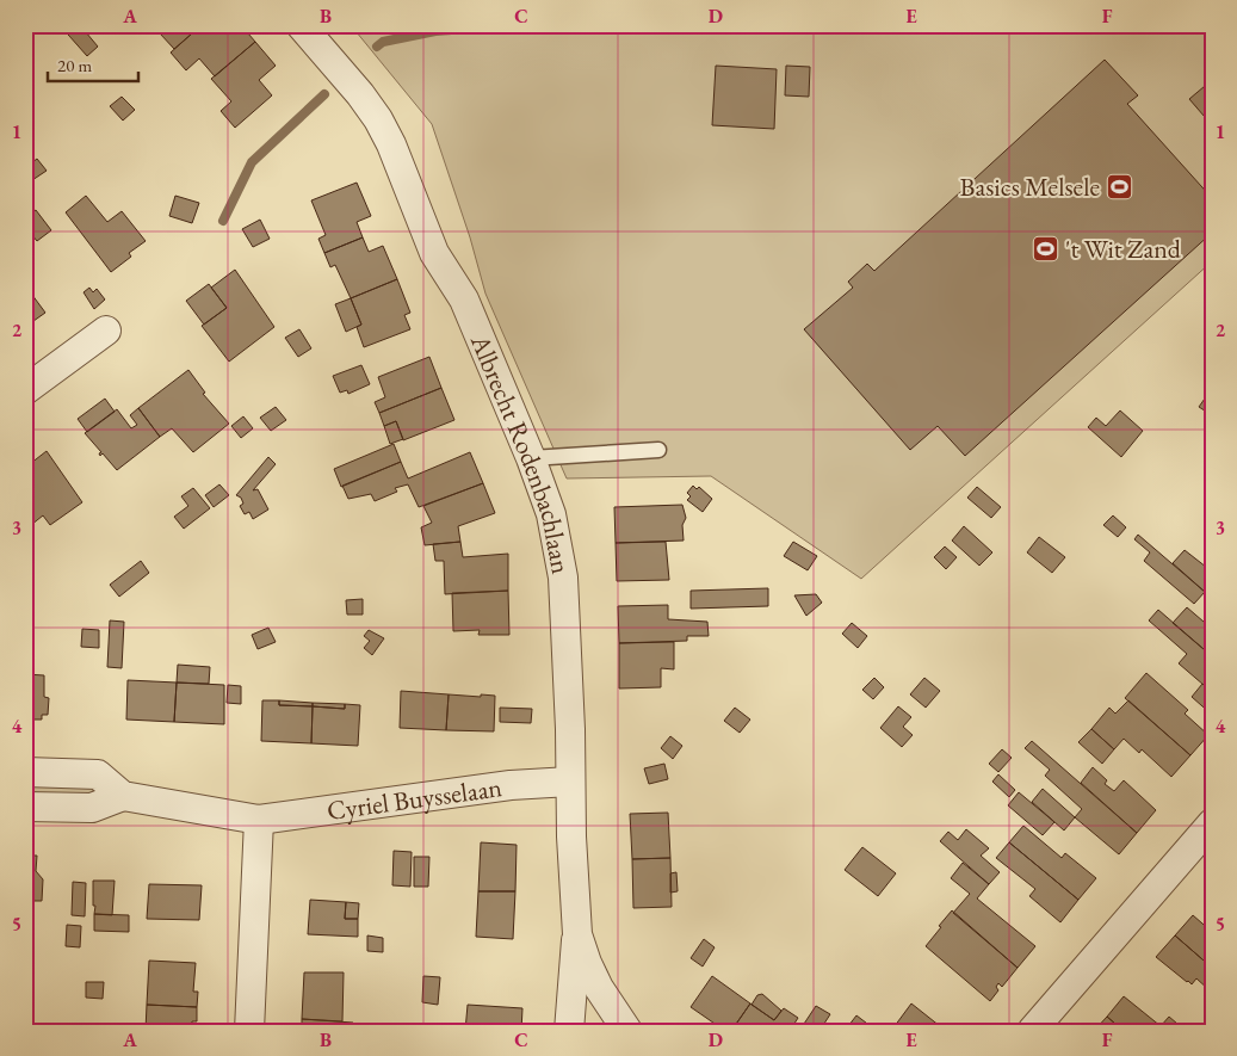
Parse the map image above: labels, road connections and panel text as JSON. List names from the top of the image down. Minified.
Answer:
{"streets":{"street":["Albrecht Rodenbachlaan","Cyriel Buysselaan"]},"crossings":[["Albrecht Rodenbachlaan","Cyriel Buysselaan"]],"places":{"sports":["Basics Melsele","'t Wit Zand"]},"scale_bar":"20 m","grid":{"columns":["A","B","C","D","E","F"],"rows":["1","2","3","4","5"]}}
